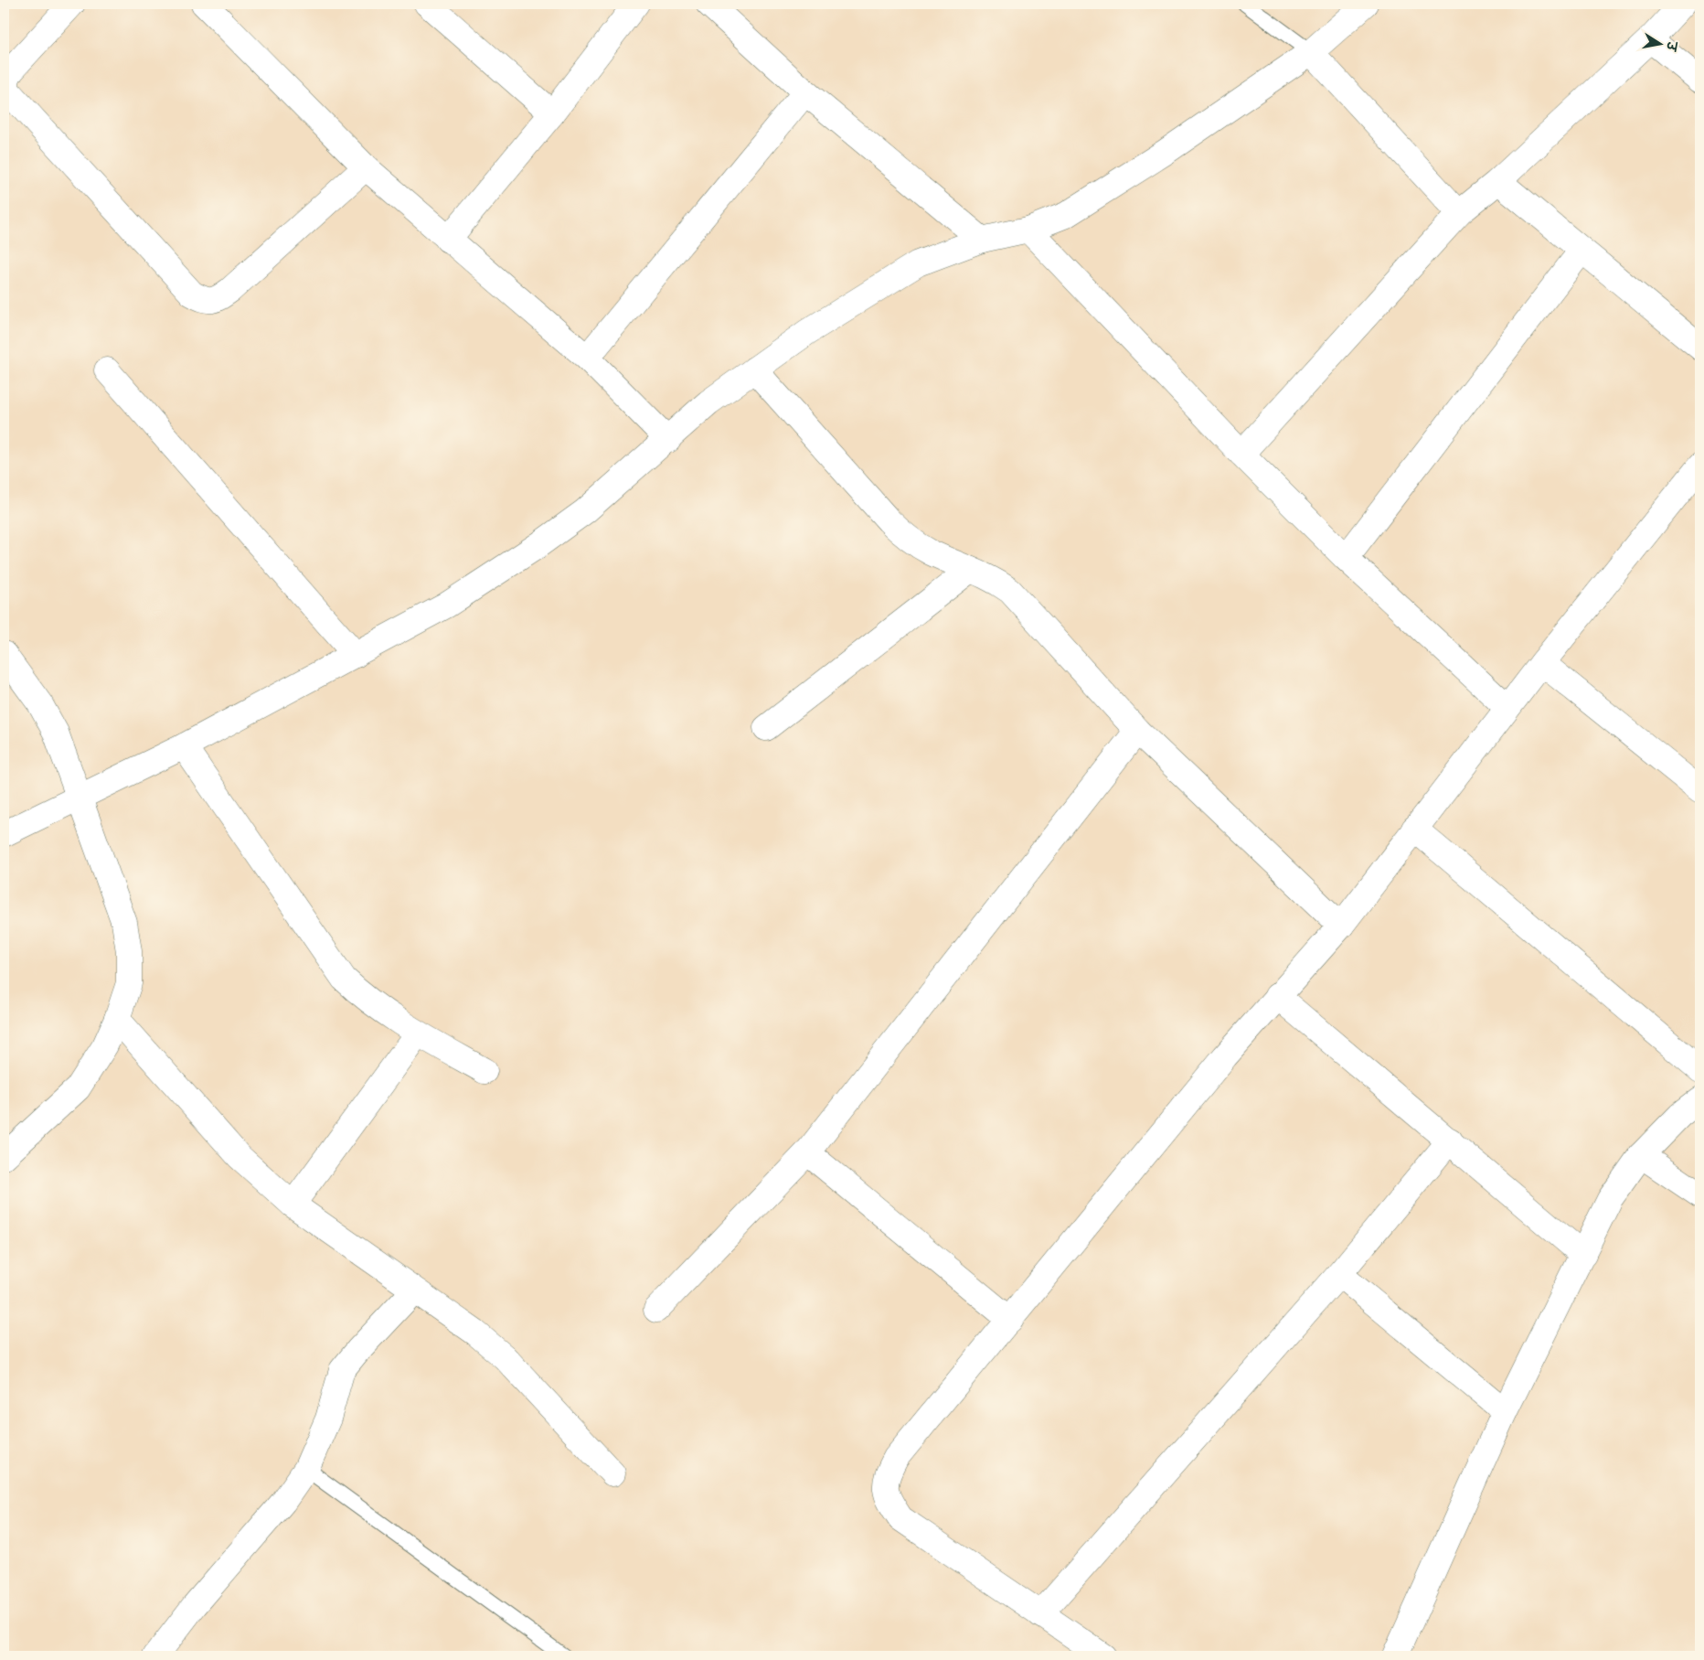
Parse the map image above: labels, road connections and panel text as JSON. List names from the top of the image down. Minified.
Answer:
{"north":"right"}
